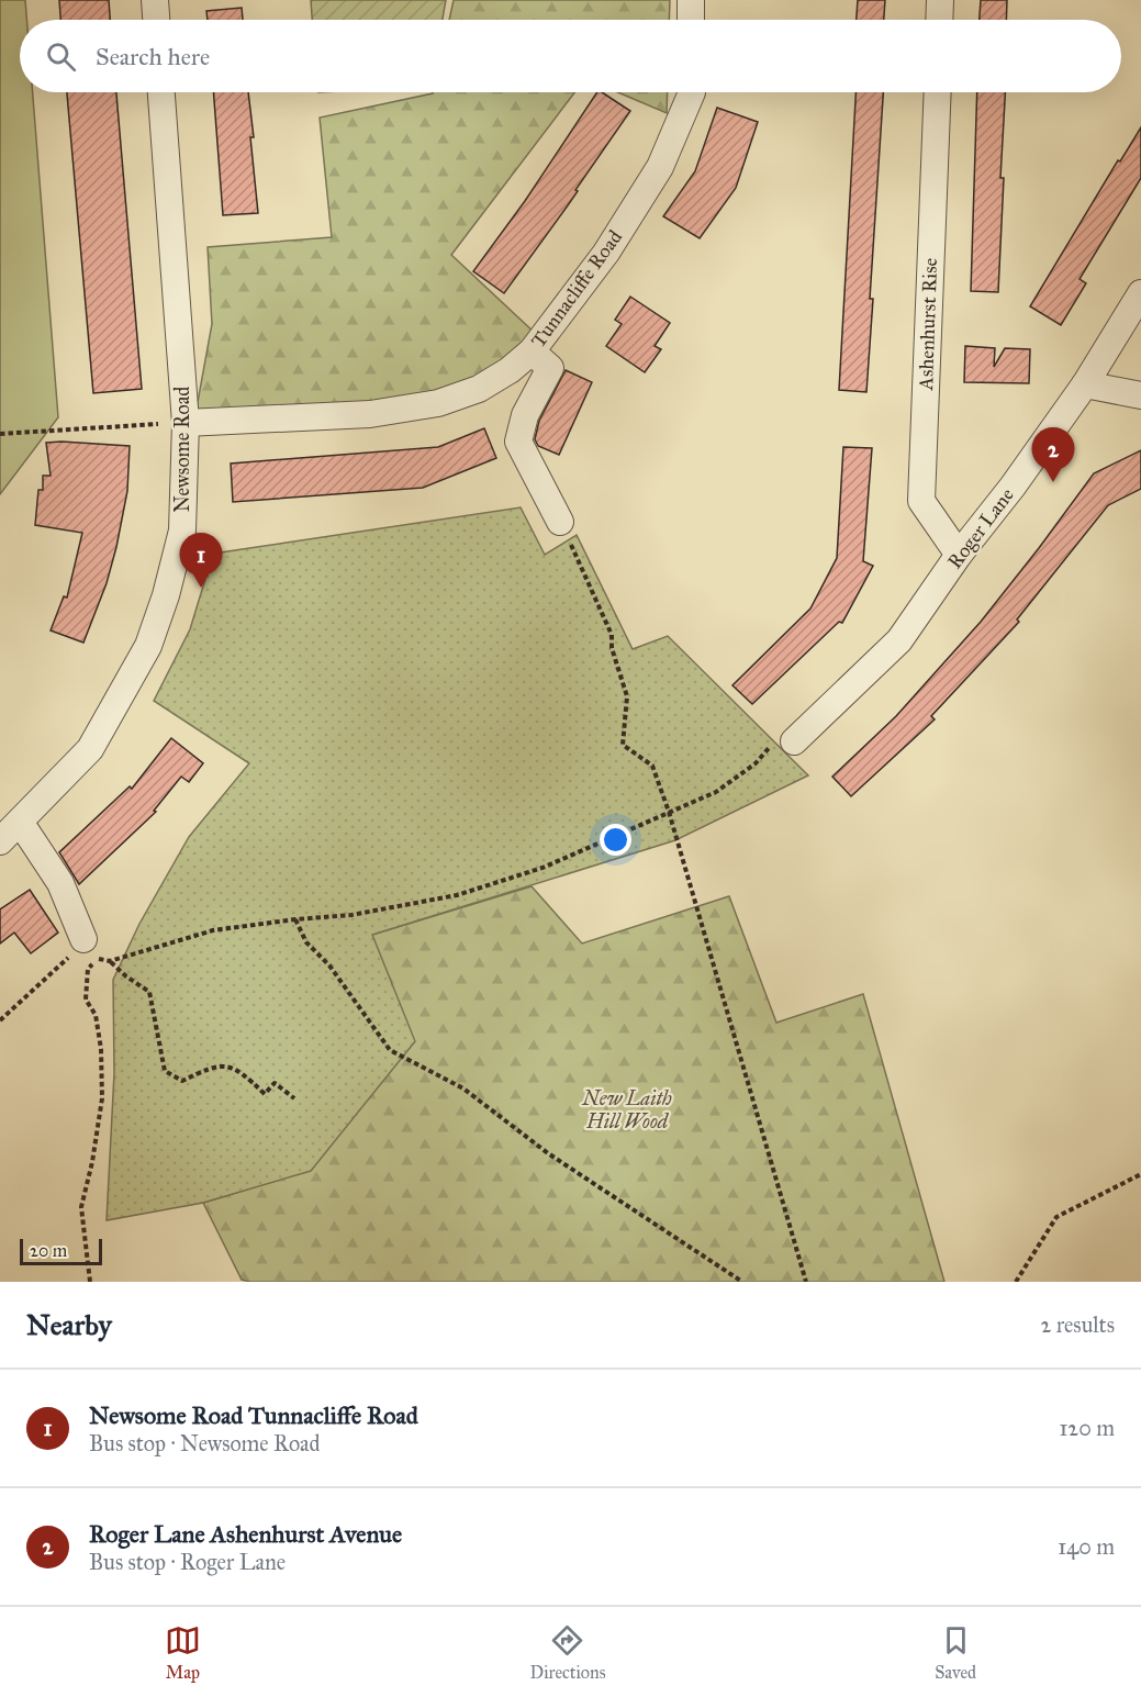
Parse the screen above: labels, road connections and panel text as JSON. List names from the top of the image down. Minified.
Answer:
{"streets":{"street":["Tunnacliffe Road","Ashenhurst Rise","Newsome Road","Roger Lane"]},"crossings":[["Tunnacliffe Road","Newsome Road"],["Ashenhurst Rise","Roger Lane"]],"parks":["New Laith Hill Wood"],"scale_bar":"20 m","page":{"search":"Search here","pins":["2","1"],"scale":"20 m","heading":["Nearby","2 results"],"list":[{"mark":"1","name":"Newsome Road Tunnacliffe Road","note":"Bus stop · Newsome Road","value":"120 m"},{"mark":"2","name":"Roger Lane Ashenhurst Avenue","note":"Bus stop · Roger Lane","value":"140 m"}],"nav":["Map","Directions","Saved"]}}
